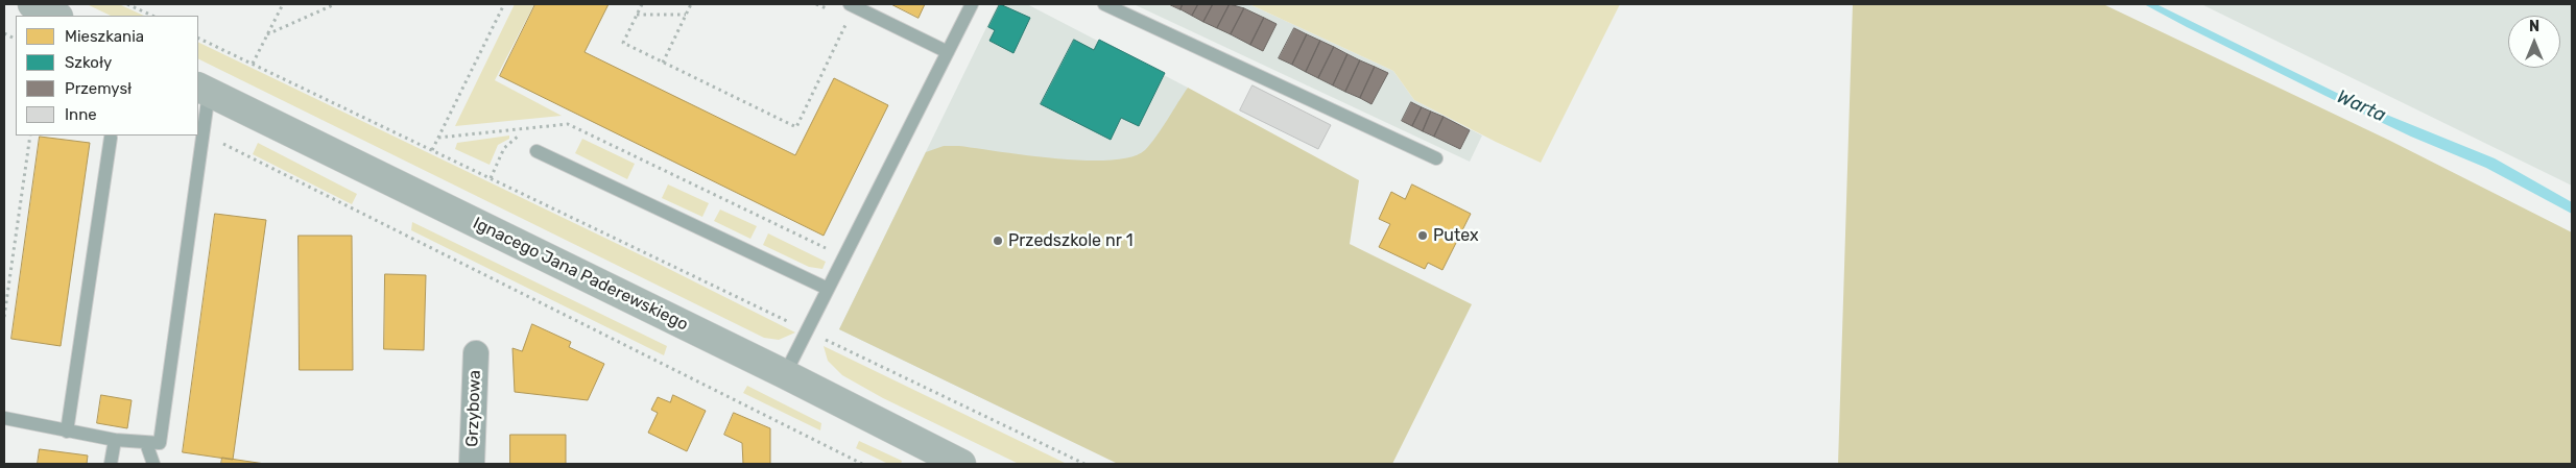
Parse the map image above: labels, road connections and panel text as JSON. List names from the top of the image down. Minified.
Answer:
{"streets":{"main road":["Ignacego Jana Paderewskiego"],"street":["Grzybowa"]},"water":["Warta"],"places":["Putex","Przedszkole nr 1"],"legend":["Mieszkania","Szkoły","Przemysł","Inne"],"north":"top"}
